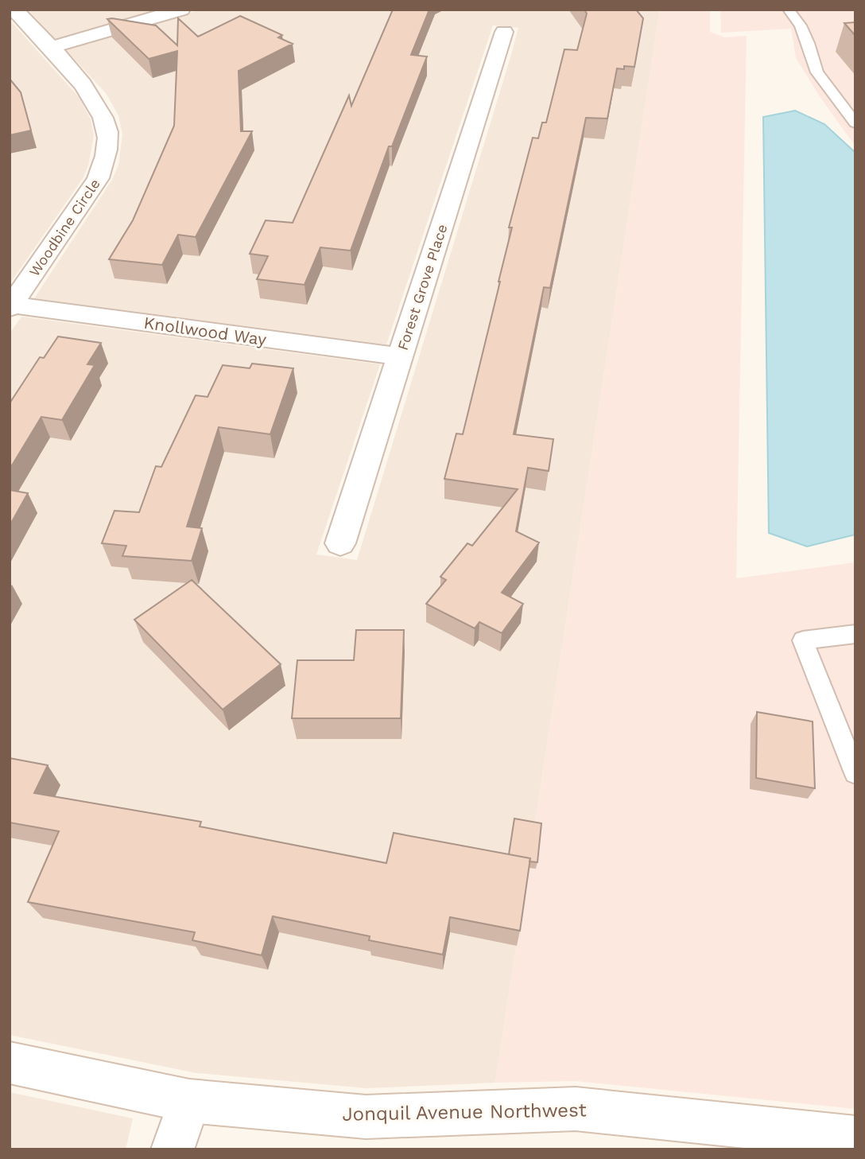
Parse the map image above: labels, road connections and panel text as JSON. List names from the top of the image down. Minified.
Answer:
{"streets":{"street":["Woodbine Circle","Forest Grove Place","Knollwood Way","Jonquil Avenue Northwest"]},"crossings":[["Woodbine Circle","Knollwood Way"],["Forest Grove Place","Knollwood Way"]]}
